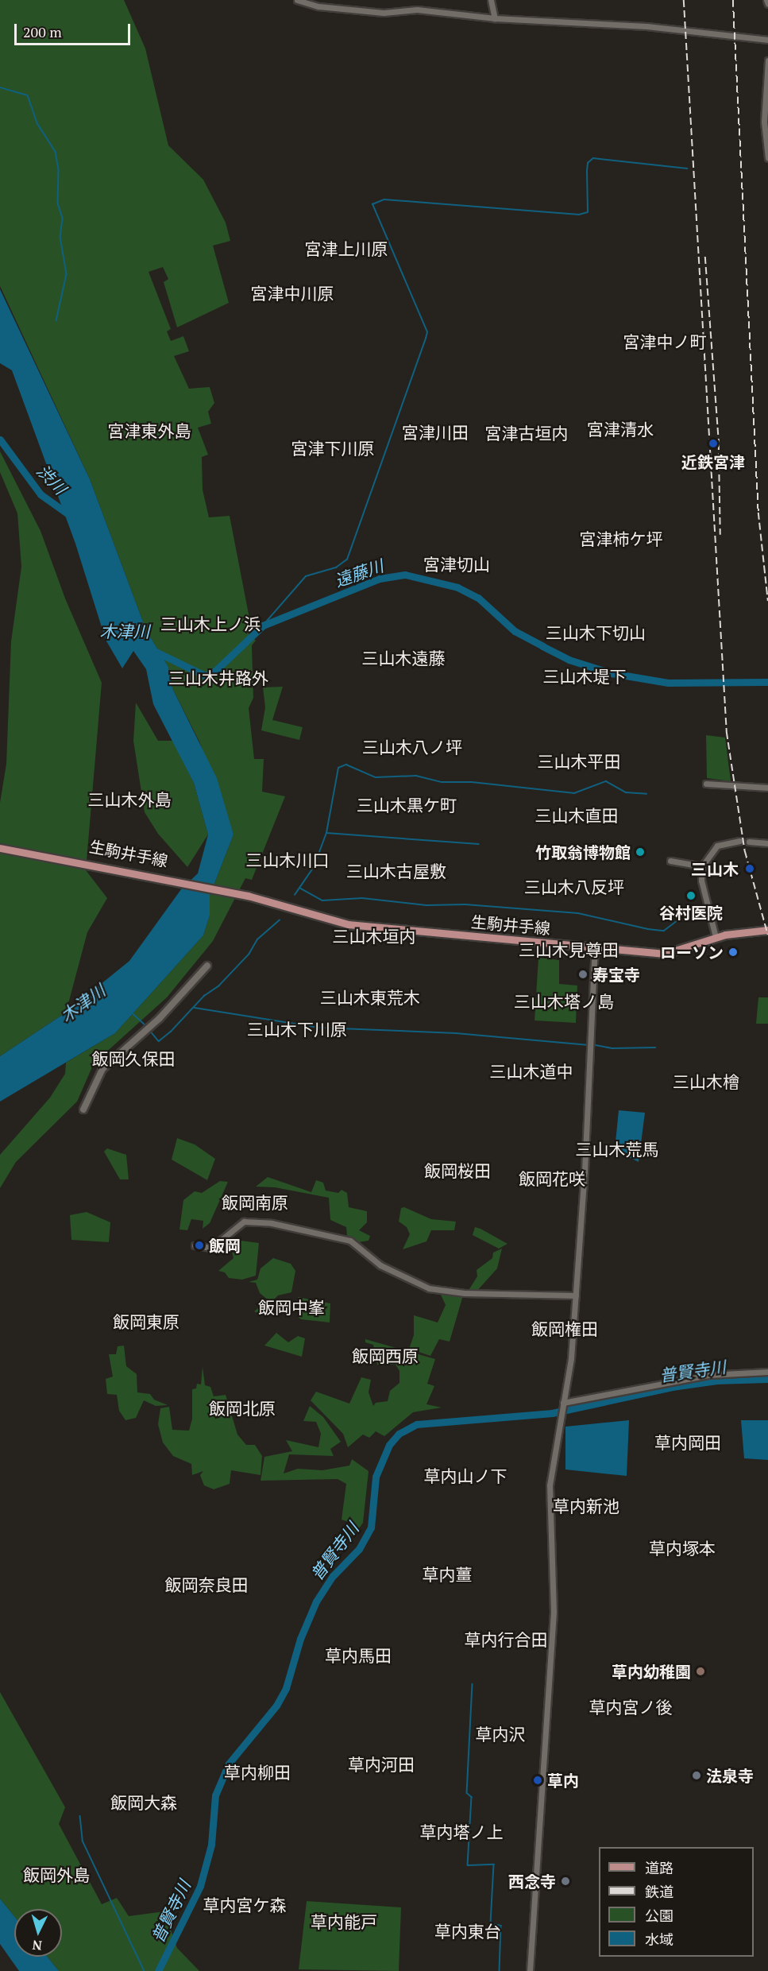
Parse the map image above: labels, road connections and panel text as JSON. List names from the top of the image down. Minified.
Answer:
{"streets":{"main road":["生駒井手線"]},"districts":["宮津上川原","宮津中川原","宮津中ノ町","宮津清水","宮津東外島","宮津川田","宮津古垣内","宮津下川原","宮津柿ケ坪","宮津切山","三山木上ノ浜","三山木下切山","三山木遠藤","三山木堤下","三山木井路外","三山木八ノ坪","三山木平田","三山木外島","三山木黒ケ町","三山木直田","三山木川口","三山木古屋敷","三山木八反坪","三山木垣内","三山木見尊田","三山木東荒木","三山木塔ノ島","三山木下川原","飯岡久保田","三山木道中","三山木檜","三山木荒馬","飯岡桜田","飯岡花咲","飯岡南原","飯岡中峯","飯岡東原","飯岡権田","飯岡西原","飯岡北原","草内岡田","草内山ノ下","草内新池","草内塚本","草内薑","飯岡奈良田","草内行合田","草内馬田","草内宮ノ後","草内沢","草内河田","草内柳田","飯岡大森","草内塔ノ上","飯岡外島","草内宮ケ森","草内能戸","草内東台"],"water":["渋川","遠藤川","木津川","普賢寺川"],"places":["近鉄宮津","竹取翁博物館","三山木","谷村医院","ローソン","寿宝寺","飯岡","草内幼稚園","法泉寺","草内","西念寺"],"legend":["道路","鉄道","公園","水域"],"scale_bar":"200 m","north":"bottom"}
